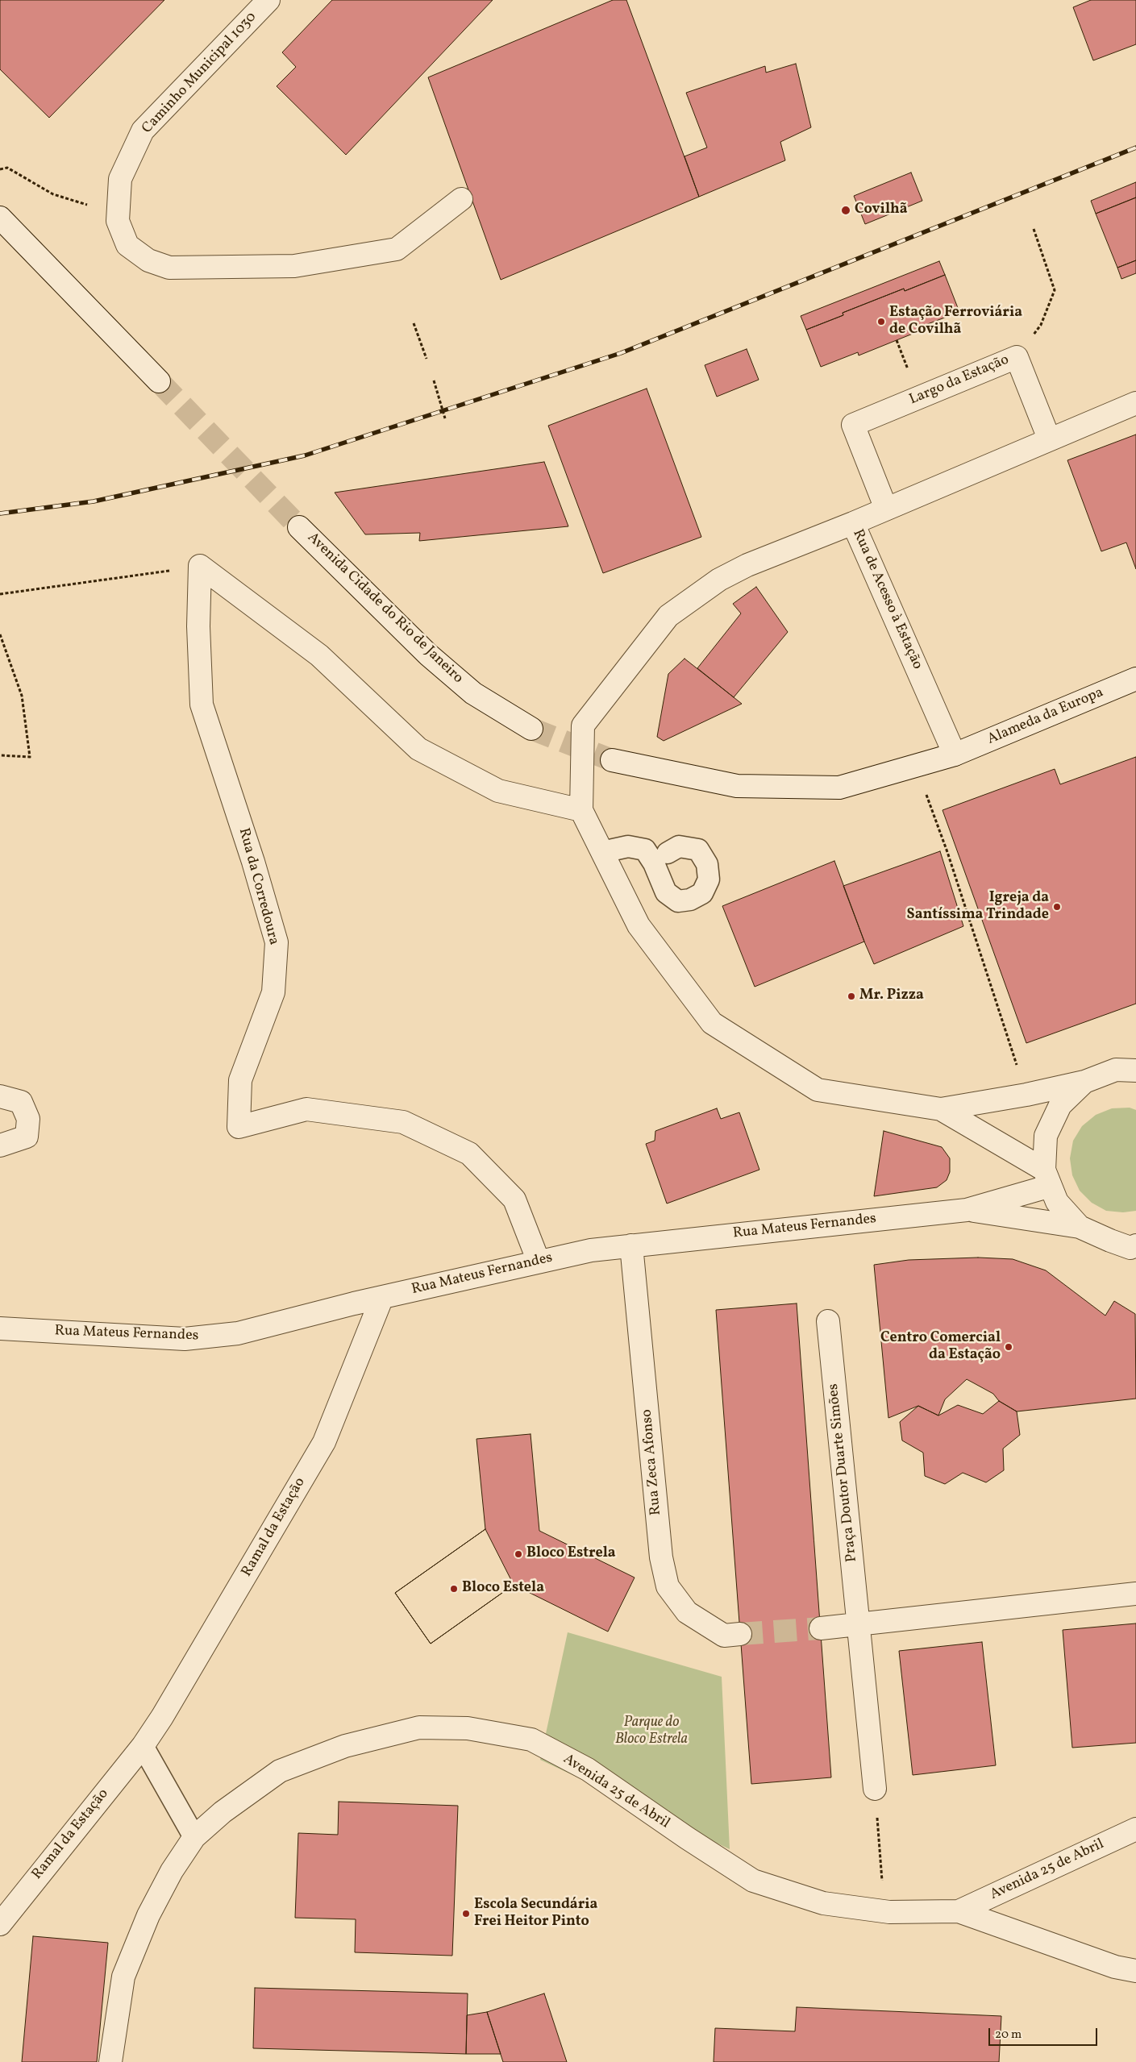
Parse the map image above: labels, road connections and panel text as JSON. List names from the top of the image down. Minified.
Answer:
{"streets":{"street":["Caminho Municipal 1030","Largo da Estação","Rua de Acesso à Estação","Avenida Cidade do Rio de Janeiro","Alameda da Europa","Rua da Corredoura","Rua Mateus Fernandes","Rua Zeca Afonso","Praça Doutor Duarte Simões","Ramal da Estação","Avenida 25 de Abril"]},"crossings":[["Rua de Acesso à Estação","Alameda da Europa"],["Rua de Acesso à Estação","Rua Mateus Fernandes"],["Rua da Corredoura","Rua Mateus Fernandes"],["Rua Mateus Fernandes","Rua Zeca Afonso"],["Rua Mateus Fernandes","Ramal da Estação"]],"parks":["Parque do Bloco Estrela"],"places":["Covilhã","Estação Ferroviária de Covilhã","Igreja da Santíssima Trindade","Mr. Pizza","Centro Comercial da Estação","Bloco Estrela","Bloco Estela","Escola Secundária Frei Heitor Pinto"],"scale_bar":"20 m"}
